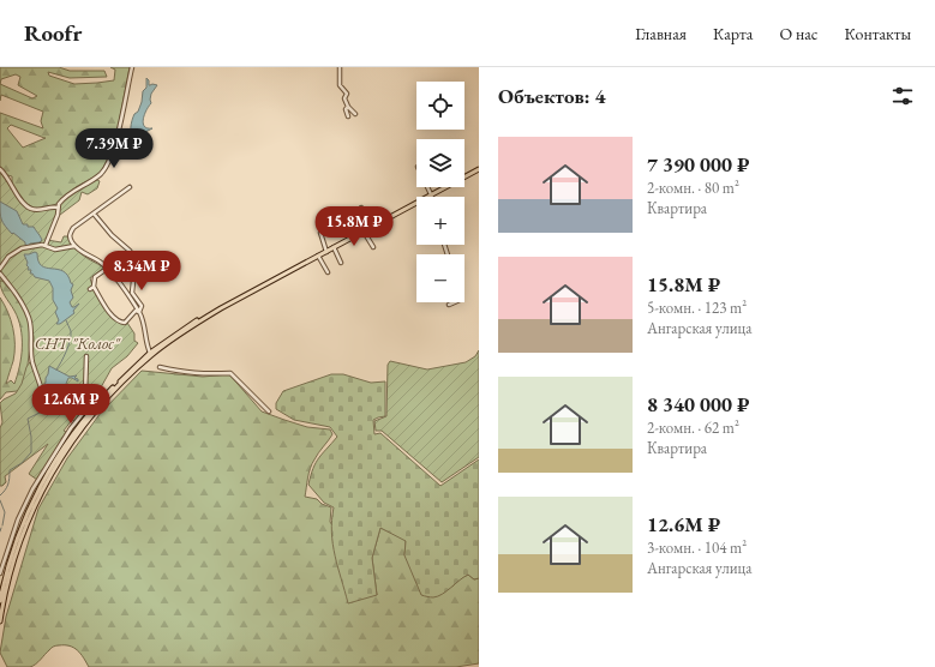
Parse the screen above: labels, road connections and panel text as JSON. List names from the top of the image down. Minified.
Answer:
{"parks":["СНТ \"Колос\""],"page":{"header":"Roofr","nav":["Главная","Карта","О нас","Контакты"],"heading":"Объектов: 4","map_buttons":["+","−"],"list":[{"name":"7 390 000 ₽","note":"2-комн. · 80 m² · Квартира"},{"name":"15.8M ₽","note":"5-комн. · 123 m² · Ангарская улица"},{"name":"8 340 000 ₽","note":"2-комн. · 62 m² · Квартира"},{"name":"12.6M ₽","note":"3-комн. · 104 m² · Ангарская улица"}],"price":["7.39M ₽","15.8M ₽","8.34M ₽","12.6M ₽"]}}
